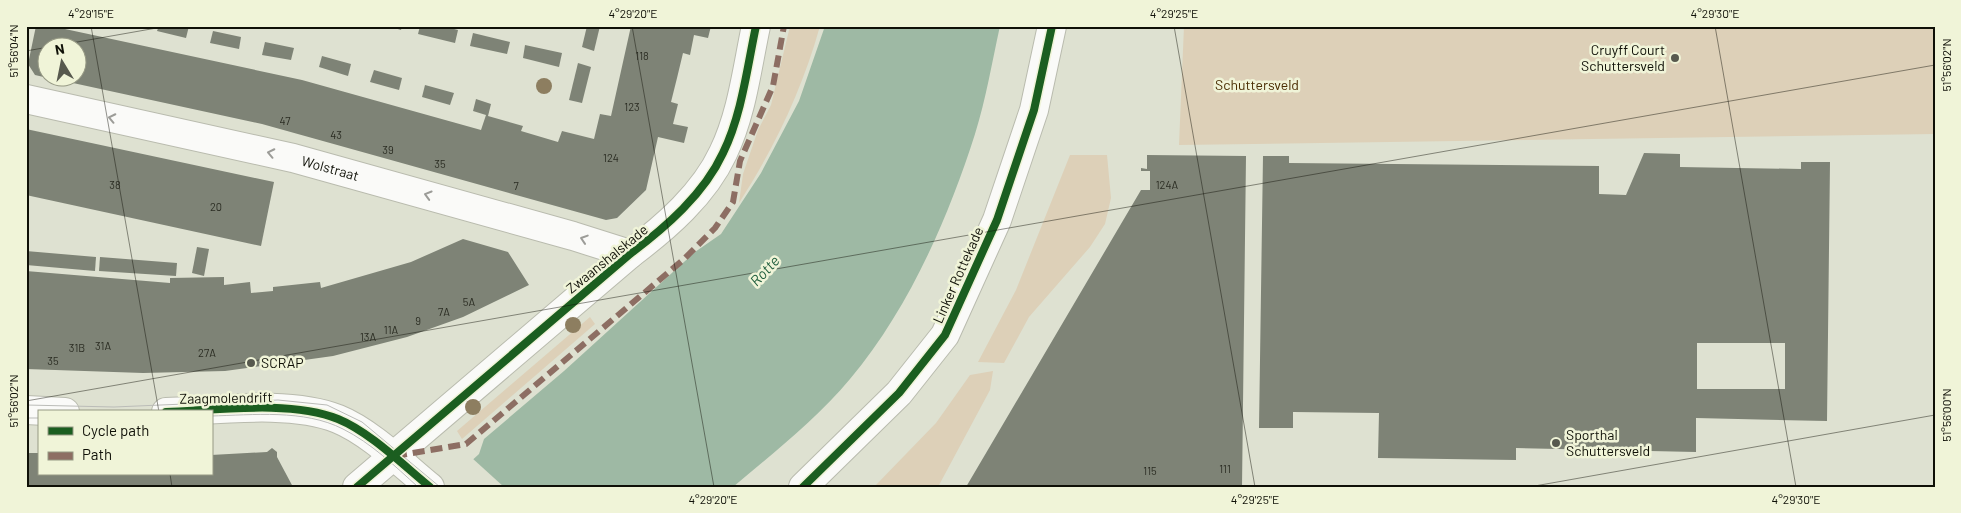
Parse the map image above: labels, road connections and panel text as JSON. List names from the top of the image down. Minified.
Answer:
{"streets":{"street":["Wolstraat","Zwaanshalskade","Linker Rottekade","Zaagmolendrift"]},"crossings":[["Wolstraat","Zwaanshalskade"],["Zwaanshalskade","Zaagmolendrift"]],"one_way":["Wolstraat"],"water":["Rotte"],"parks":["Schuttersveld"],"places":["Cruyff Court Schuttersveld","SCRAP","Sporthal Schuttersveld"],"house_numbers":["118","123","47","43","39","124","35","38","124A","7","20","5A","7A","9","11A","13A","31A","31B","27A","35","111","115"],"legend":["Cycle path","Path"],"north":"top","coordinates":["4°29'15\"E","4°29'20\"E","4°29'25\"E","4°29'30\"E","51°56'04\"N","51°56'02\"N","51°56'00\"N"]}
